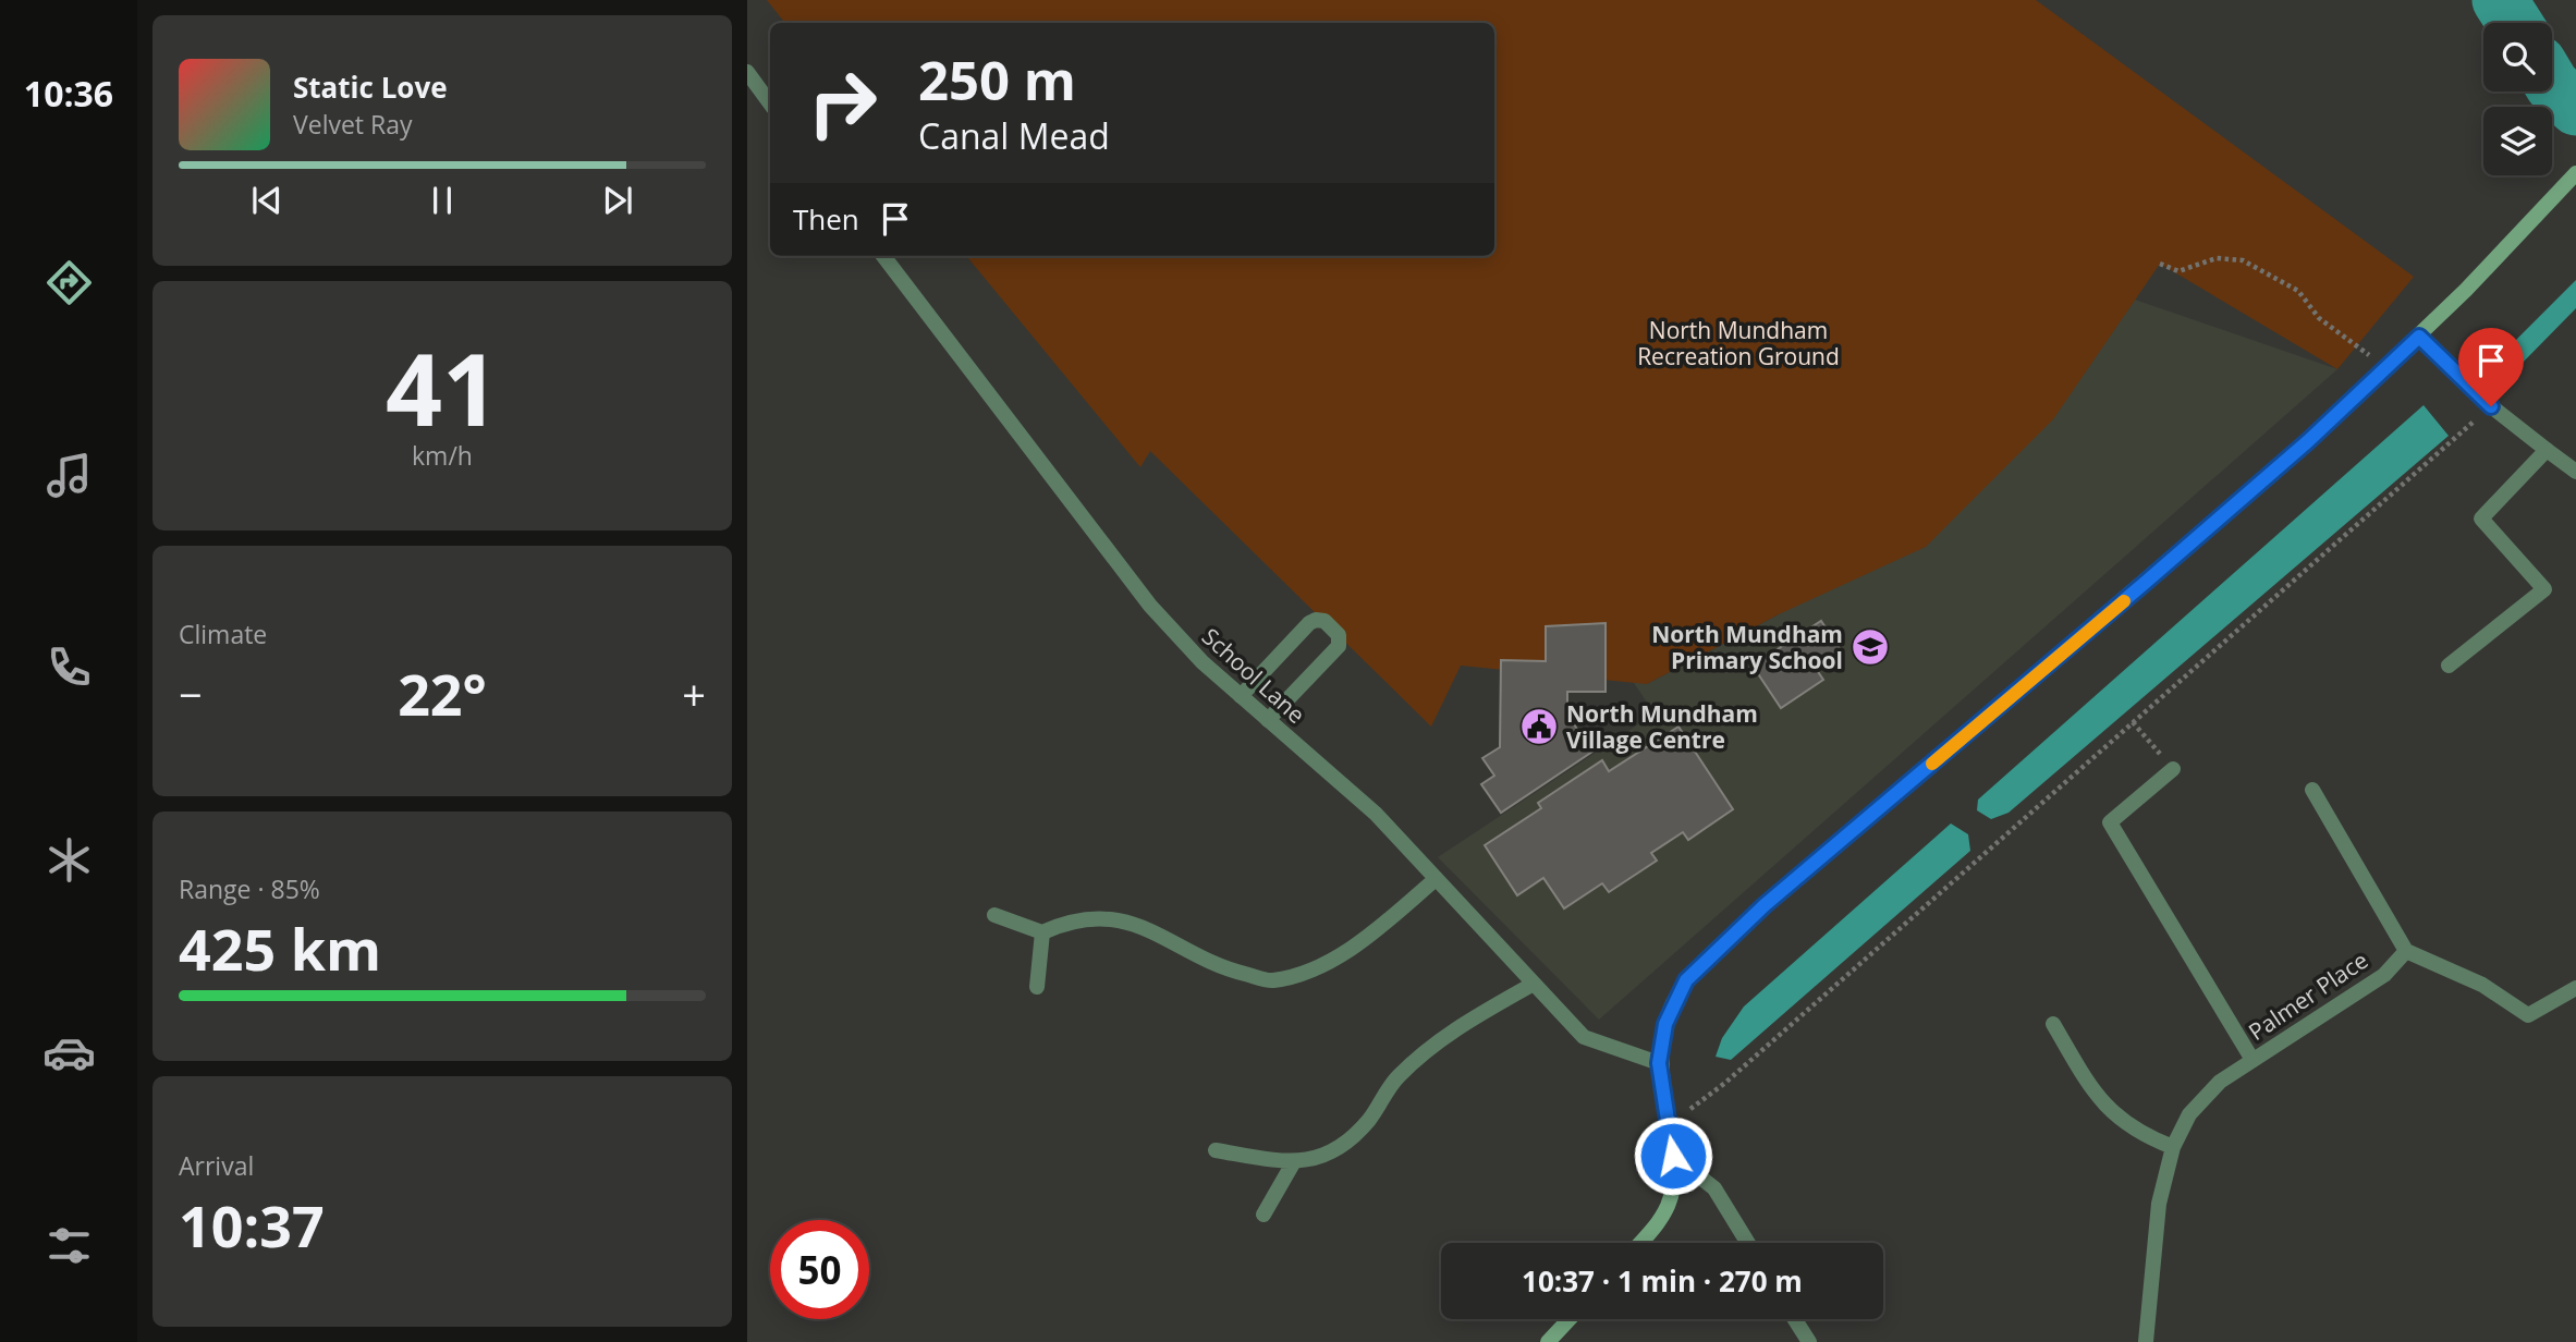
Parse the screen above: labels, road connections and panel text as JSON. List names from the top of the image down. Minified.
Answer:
{"streets":{"street":["School Lane","Palmer Place"]},"parks":["North Mundham Recreation Ground"],"places":{"school or university":["North Mundham Primary School"],"public building":["North Mundham Village Centre"]},"page":{"tabs":"10:36","turn":["250 m","Canal Mead"],"song":["Static Love","Velvet Ray"],"then":"Then","tile":[["41","km/h"],"Climate",["Range · 85%","425 km"],["Arrival","10:37"]],"heat":["−","22°","+"],"limit":"50","trip":"10:37 · 1 min · 270 m"}}
